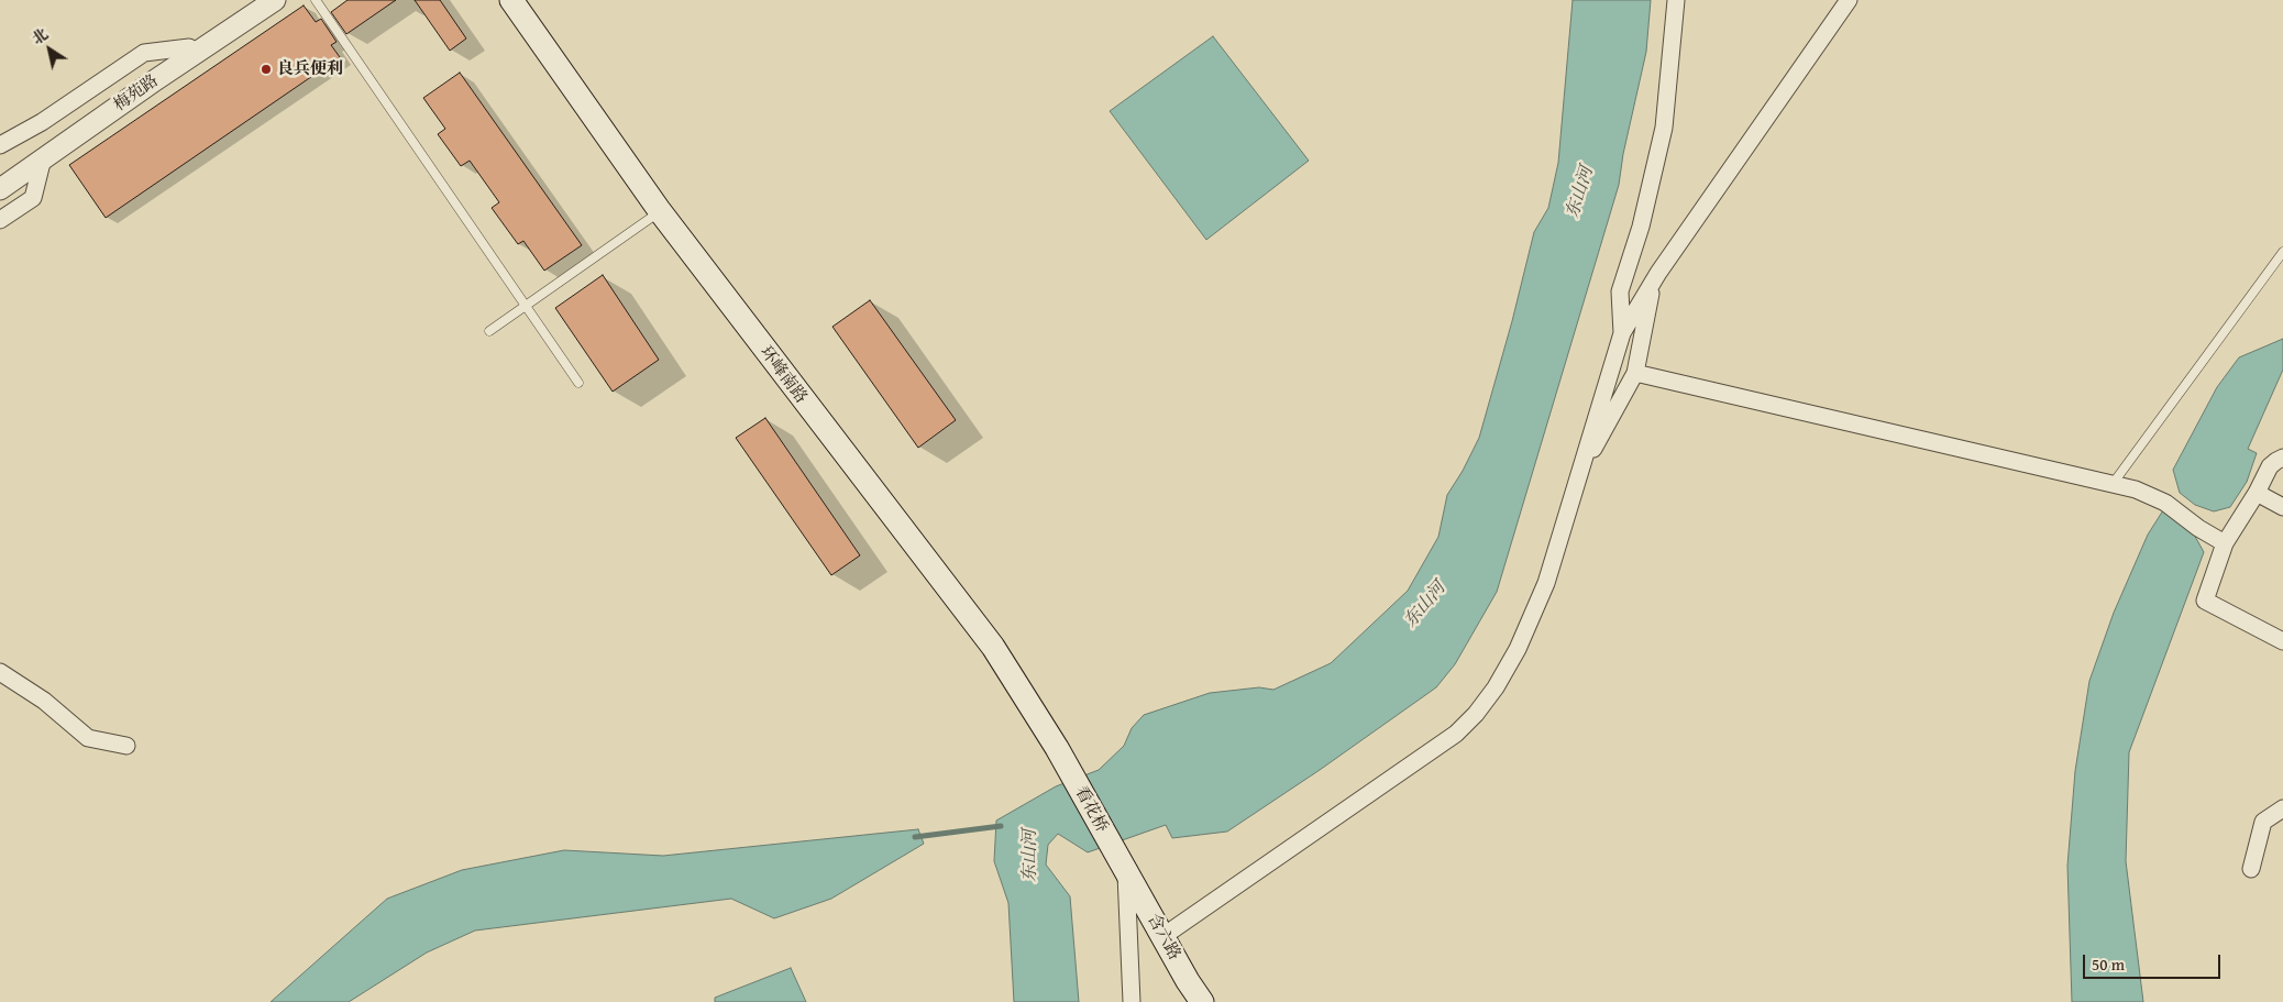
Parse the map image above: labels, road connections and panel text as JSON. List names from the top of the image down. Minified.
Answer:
{"streets":{"main road":["环峰南路","看花桥","含六路"],"street":["梅苑路"]},"crossings":[["环峰南路","看花桥"],["看花桥","含六路"]],"water":["东山河"],"places":["良兵便利"],"scale_bar":"50 m","north":"top left"}
